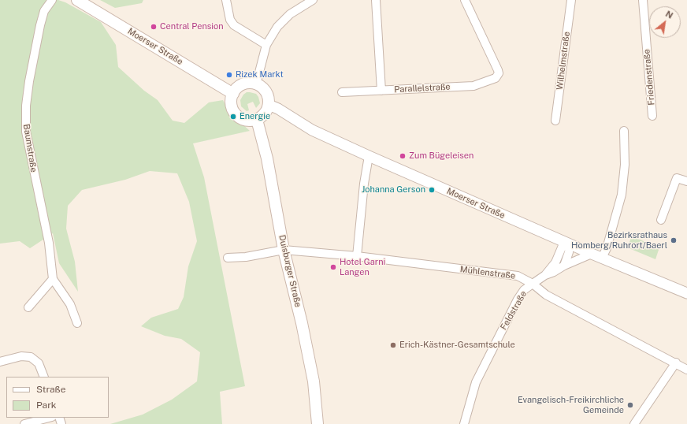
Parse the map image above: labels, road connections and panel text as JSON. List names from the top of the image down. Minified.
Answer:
{"streets":{"main road":["Moerser Straße","Duisburger Straße"],"street":["Wilhelmstraße","Friedenstraße","Parallelstraße","Baumstraße","Mühlenstraße","Feldstraße"]},"crossings":[["Moerser Straße","Duisburger Straße"],["Moerser Straße","Feldstraße"],["Duisburger Straße","Mühlenstraße"],["Mühlenstraße","Feldstraße"]],"places":["Central Pension","Rizek Markt","Energie","Zum Bügeleisen","Johanna Gerson","Bezirksrathaus Homberg/Ruhrort/Baerl","Hotel Garni Langen","Erich-Kästner-Gesamtschule","Evangelisch-Freikirchliche Gemeinde"],"legend":["Straße","Park"],"north":"top right"}
